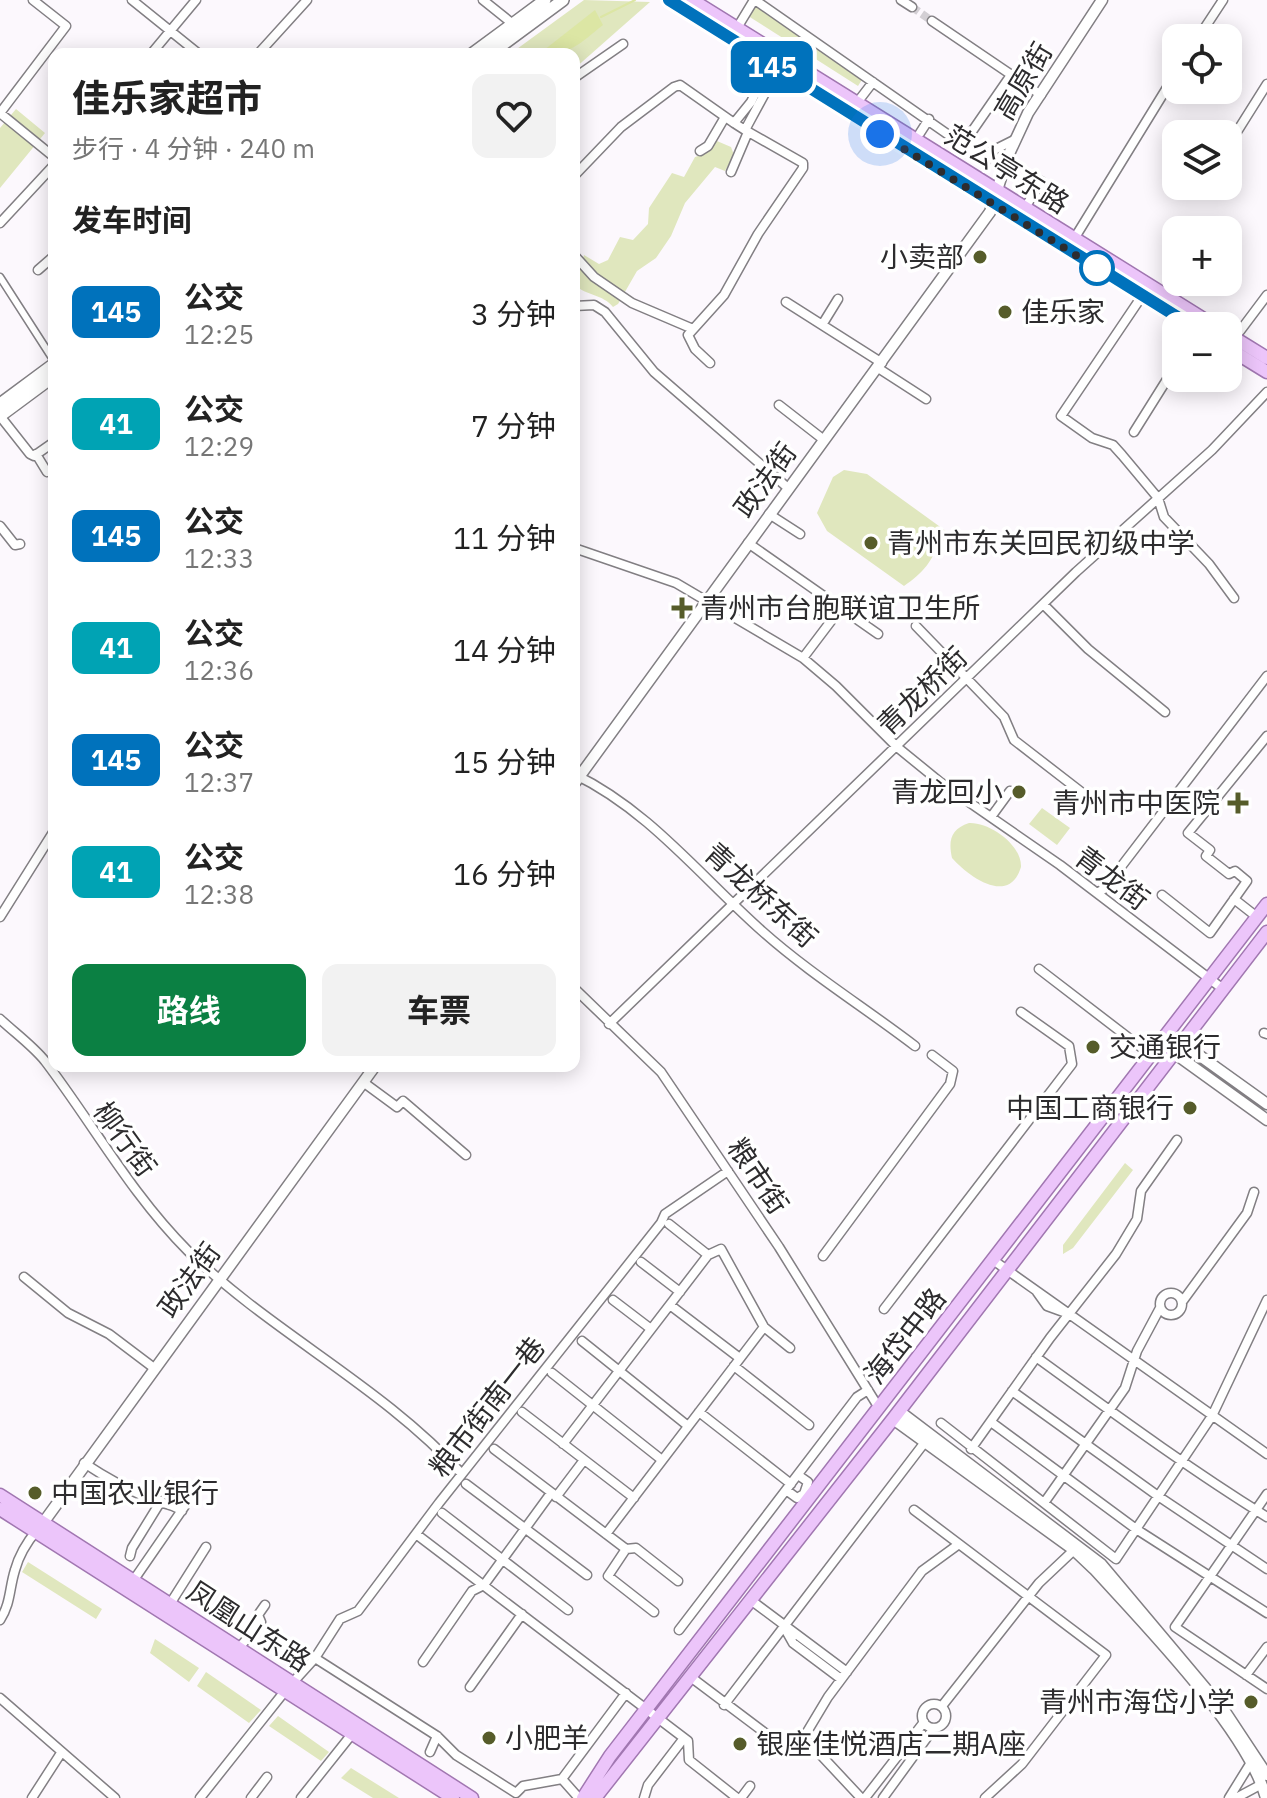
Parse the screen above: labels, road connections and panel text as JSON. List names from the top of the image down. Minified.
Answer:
{"streets":{"main road":["范公亭东路","海岱中路","凤凰山东路"],"street":["高原街","政法街","青龙桥街","青龙街","青龙桥东街","柳行街","粮市街","粮市街南一巷"]},"crossings":[["高原街","范公亭东路"],["高原街","政法街"],["范公亭东路","政法街"],["政法街","青龙街"],["政法街","柳行街"],["政法街","凤凰山东路"],["青龙桥街","青龙街"],["青龙桥街","青龙桥东街"],["青龙桥街","粮市街"],["青龙街","海岱中路"],["柳行街","粮市街南一巷"],["粮市街","海岱中路"],["粮市街","粮市街南一巷"],["粮市街南一巷","凤凰山东路"]],"places":{"other":["小卖部","佳乐家","青州市东关回民初级中学","青龙回小","交通银行","中国工商银行","中国农业银行","青州市海岱小学","小肥羊","银座佳悦酒店二期A座"],"health":["青州市台胞联谊卫生所","青州市中医院"]},"lines":["bus line 145"],"page":{"on_map":"145","map_buttons":["+","−"],"heading":[["佳乐家超市","步行 · 4 分钟 · 240 m"],"发车时间"],"list":[{"mark":"145","name":"公交","note":"12:25","value":"3 分钟"},{"mark":"41","name":"公交","note":"12:29","value":"7 分钟"},{"mark":"145","name":"公交","note":"12:33","value":"11 分钟"},{"mark":"41","name":"公交","note":"12:36","value":"14 分钟"},{"mark":"145","name":"公交","note":"12:37","value":"15 分钟"},{"mark":"41","name":"公交","note":"12:38","value":"16 分钟"}],"buttons":["路线","车票"]}}
